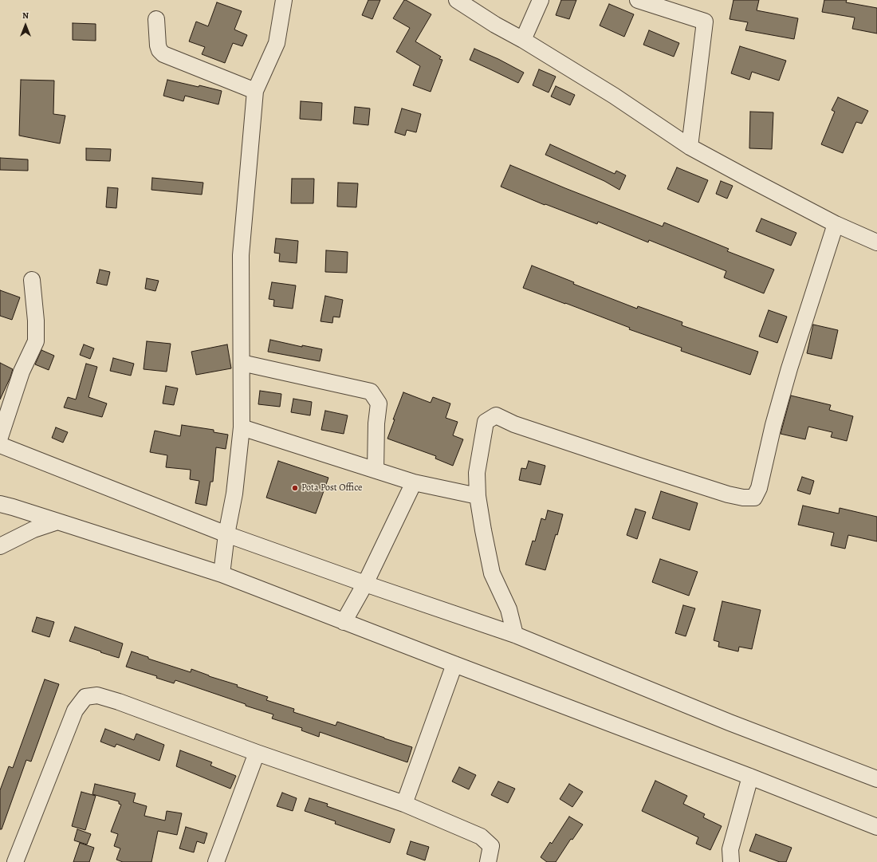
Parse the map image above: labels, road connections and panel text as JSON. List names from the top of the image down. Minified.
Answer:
{"places":["Pota Post Office"],"north":"top"}
